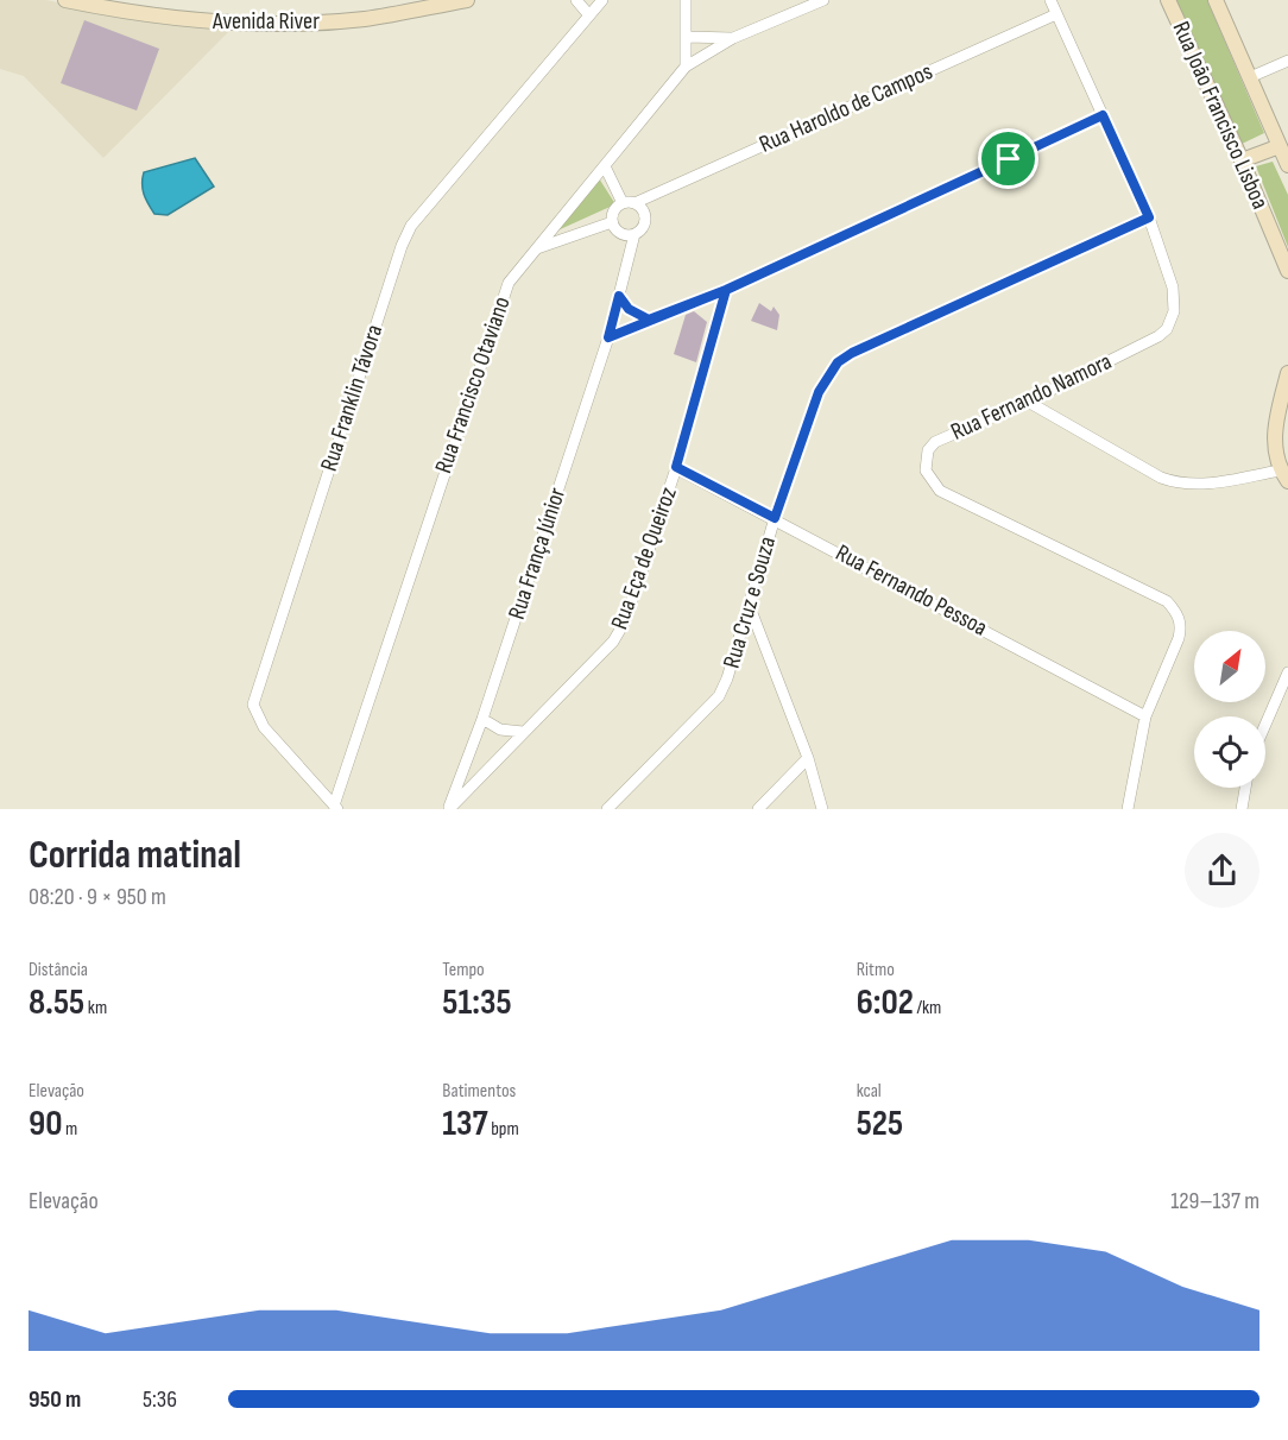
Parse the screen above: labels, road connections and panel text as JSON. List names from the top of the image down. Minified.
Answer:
{"streets":{"street":["Avenida River","Rua Haroldo de Campos","Rua João Francisco Lisboa","Rua Francisco Otaviano","Rua Fernando Namora","Rua Franklin Távora","Rua França Júnior","Rua Eça de Queiroz","Rua Fernando Pessoa","Rua Cruz e Souza"]},"crossings":[["Rua Haroldo de Campos","Rua Fernando Namora"],["Rua Haroldo de Campos","Rua França Júnior"],["Rua Francisco Otaviano","Rua Franklin Távora"],["Rua Fernando Namora","Rua Fernando Pessoa"],["Rua Fernando Namora","Rua Cruz e Souza"],["Rua França Júnior","Rua Eça de Queiroz"],["Rua Eça de Queiroz","Rua Fernando Pessoa"],["Rua Fernando Pessoa","Rua Cruz e Souza"]],"north":"top right","page":{"heading":["Corrida matinal","08:20 · 9 × 950 m"],"stats":[["Distância","8.55 km"],["Tempo","51:35"],["Ritmo","6:02 /km"],["Elevação","90 m"],["Batimentos","137 bpm"],["kcal","525"]],"chart":["Elevação","129–137 m"],"list":[{"name":"950 m","note":"5:36"}]}}
